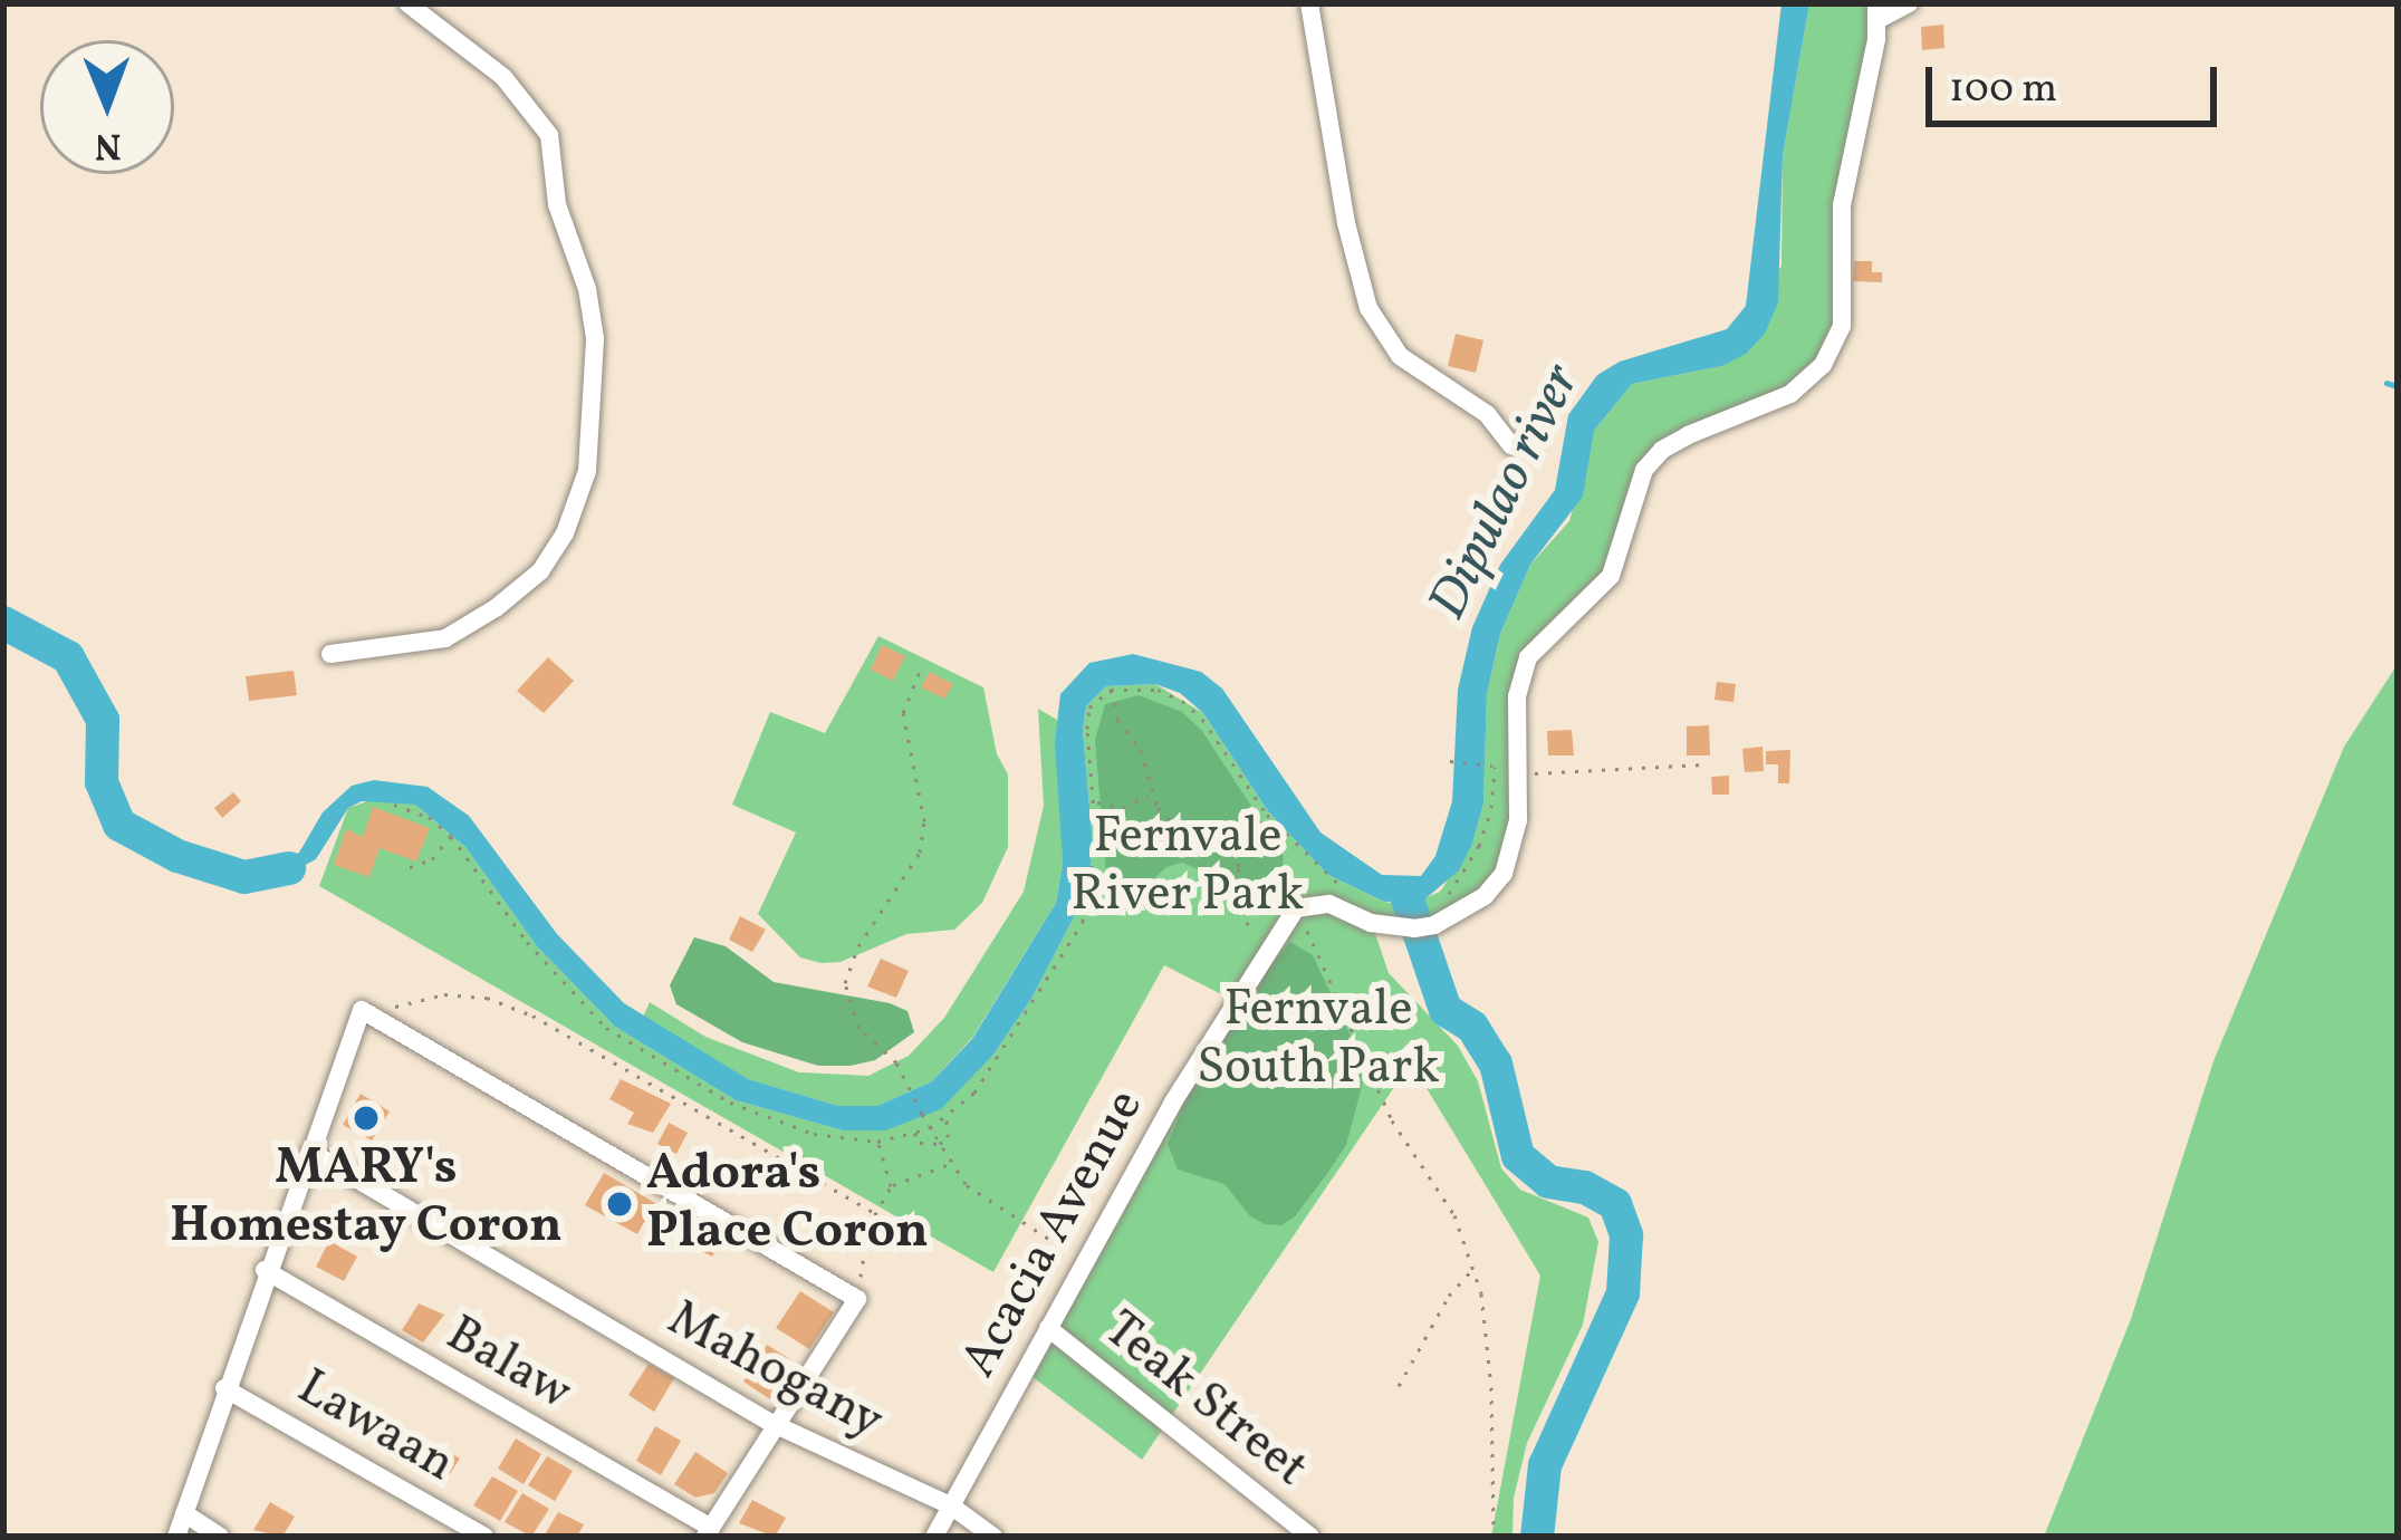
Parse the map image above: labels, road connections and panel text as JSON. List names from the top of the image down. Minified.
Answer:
{"streets":{"street":["Acacia Avenue","Balaw","Mahogany","Teak Street","Lawaan"]},"crossings":[["Acacia Avenue","Mahogany"],["Acacia Avenue","Teak Street"]],"water":["Dipulao river"],"parks":["Fernvale River Park","Fernvale South Park"],"places":["MARY's Homestay Coron","Adora's Place Coron"],"scale_bar":"100 m","north":"bottom"}
